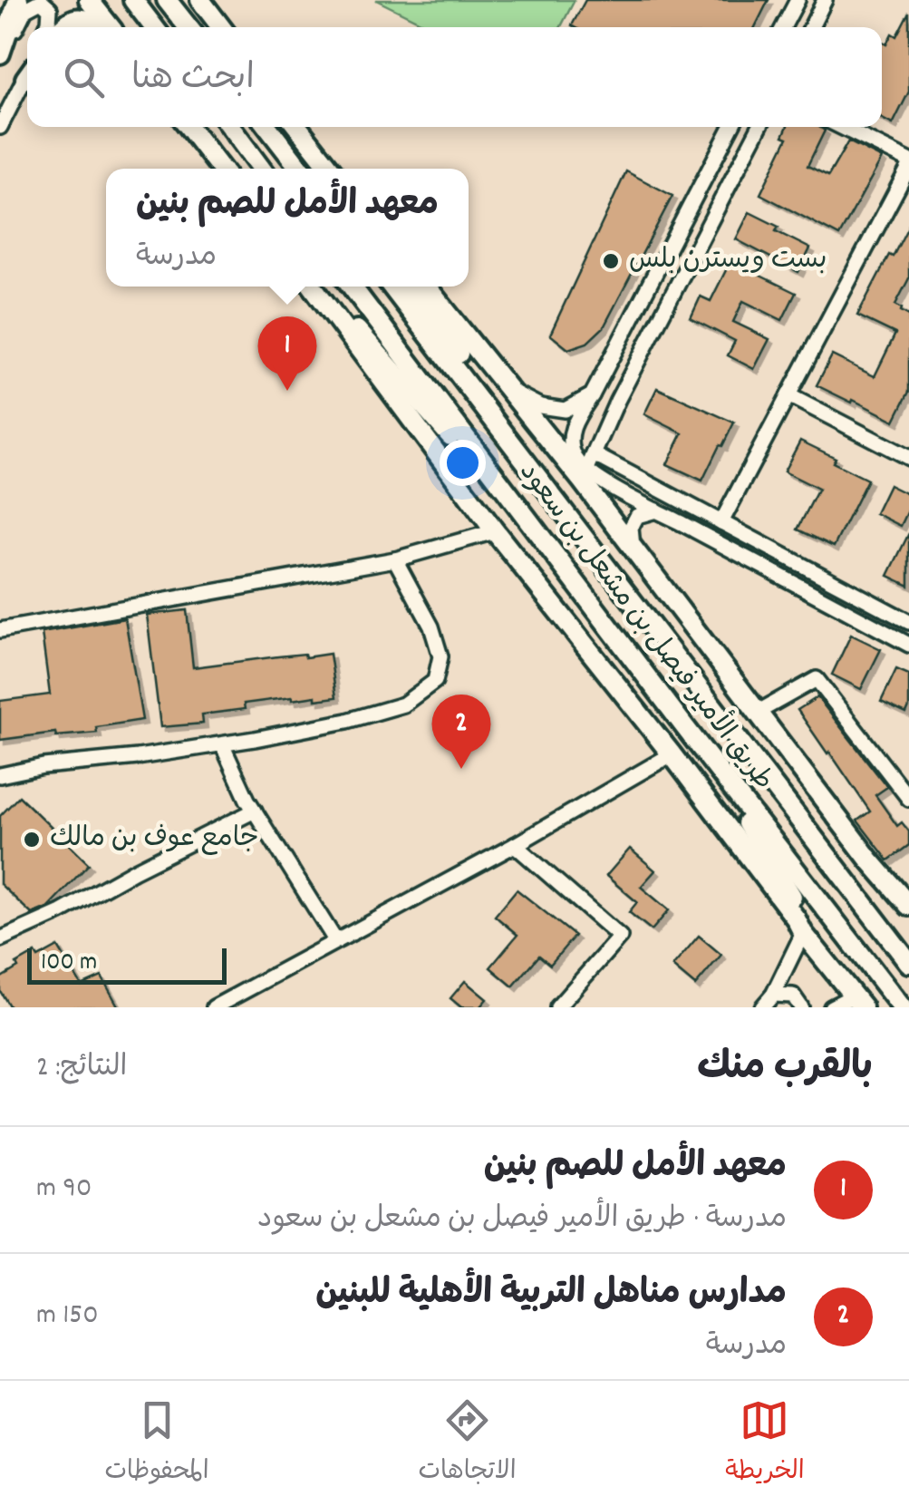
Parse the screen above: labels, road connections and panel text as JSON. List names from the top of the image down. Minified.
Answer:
{"streets":{"main road":["طريق الأمير فيصل بن مشعل بن سعود"]},"places":["بست ويسترن بلس","جامع عوف بن مالك"],"scale_bar":"100 m","page":{"search":"ابحث هنا","popup":["معهد الأمل للصم بنين","مدرسة"],"pins":["1","2"],"scale":"100 m","heading":["بالقرب منك","النتائج: 2"],"list":[{"mark":"1","name":"معهد الأمل للصم بنين","note":"مدرسة · طريق الأمير فيصل بن مشعل بن سعود","value":"90 m"},{"mark":"2","name":"مدارس مناهل التربية الأهلية للبنين","note":"مدرسة","value":"150 m"}],"nav":["الخريطة","الاتجاهات","المحفوظات"]}}
